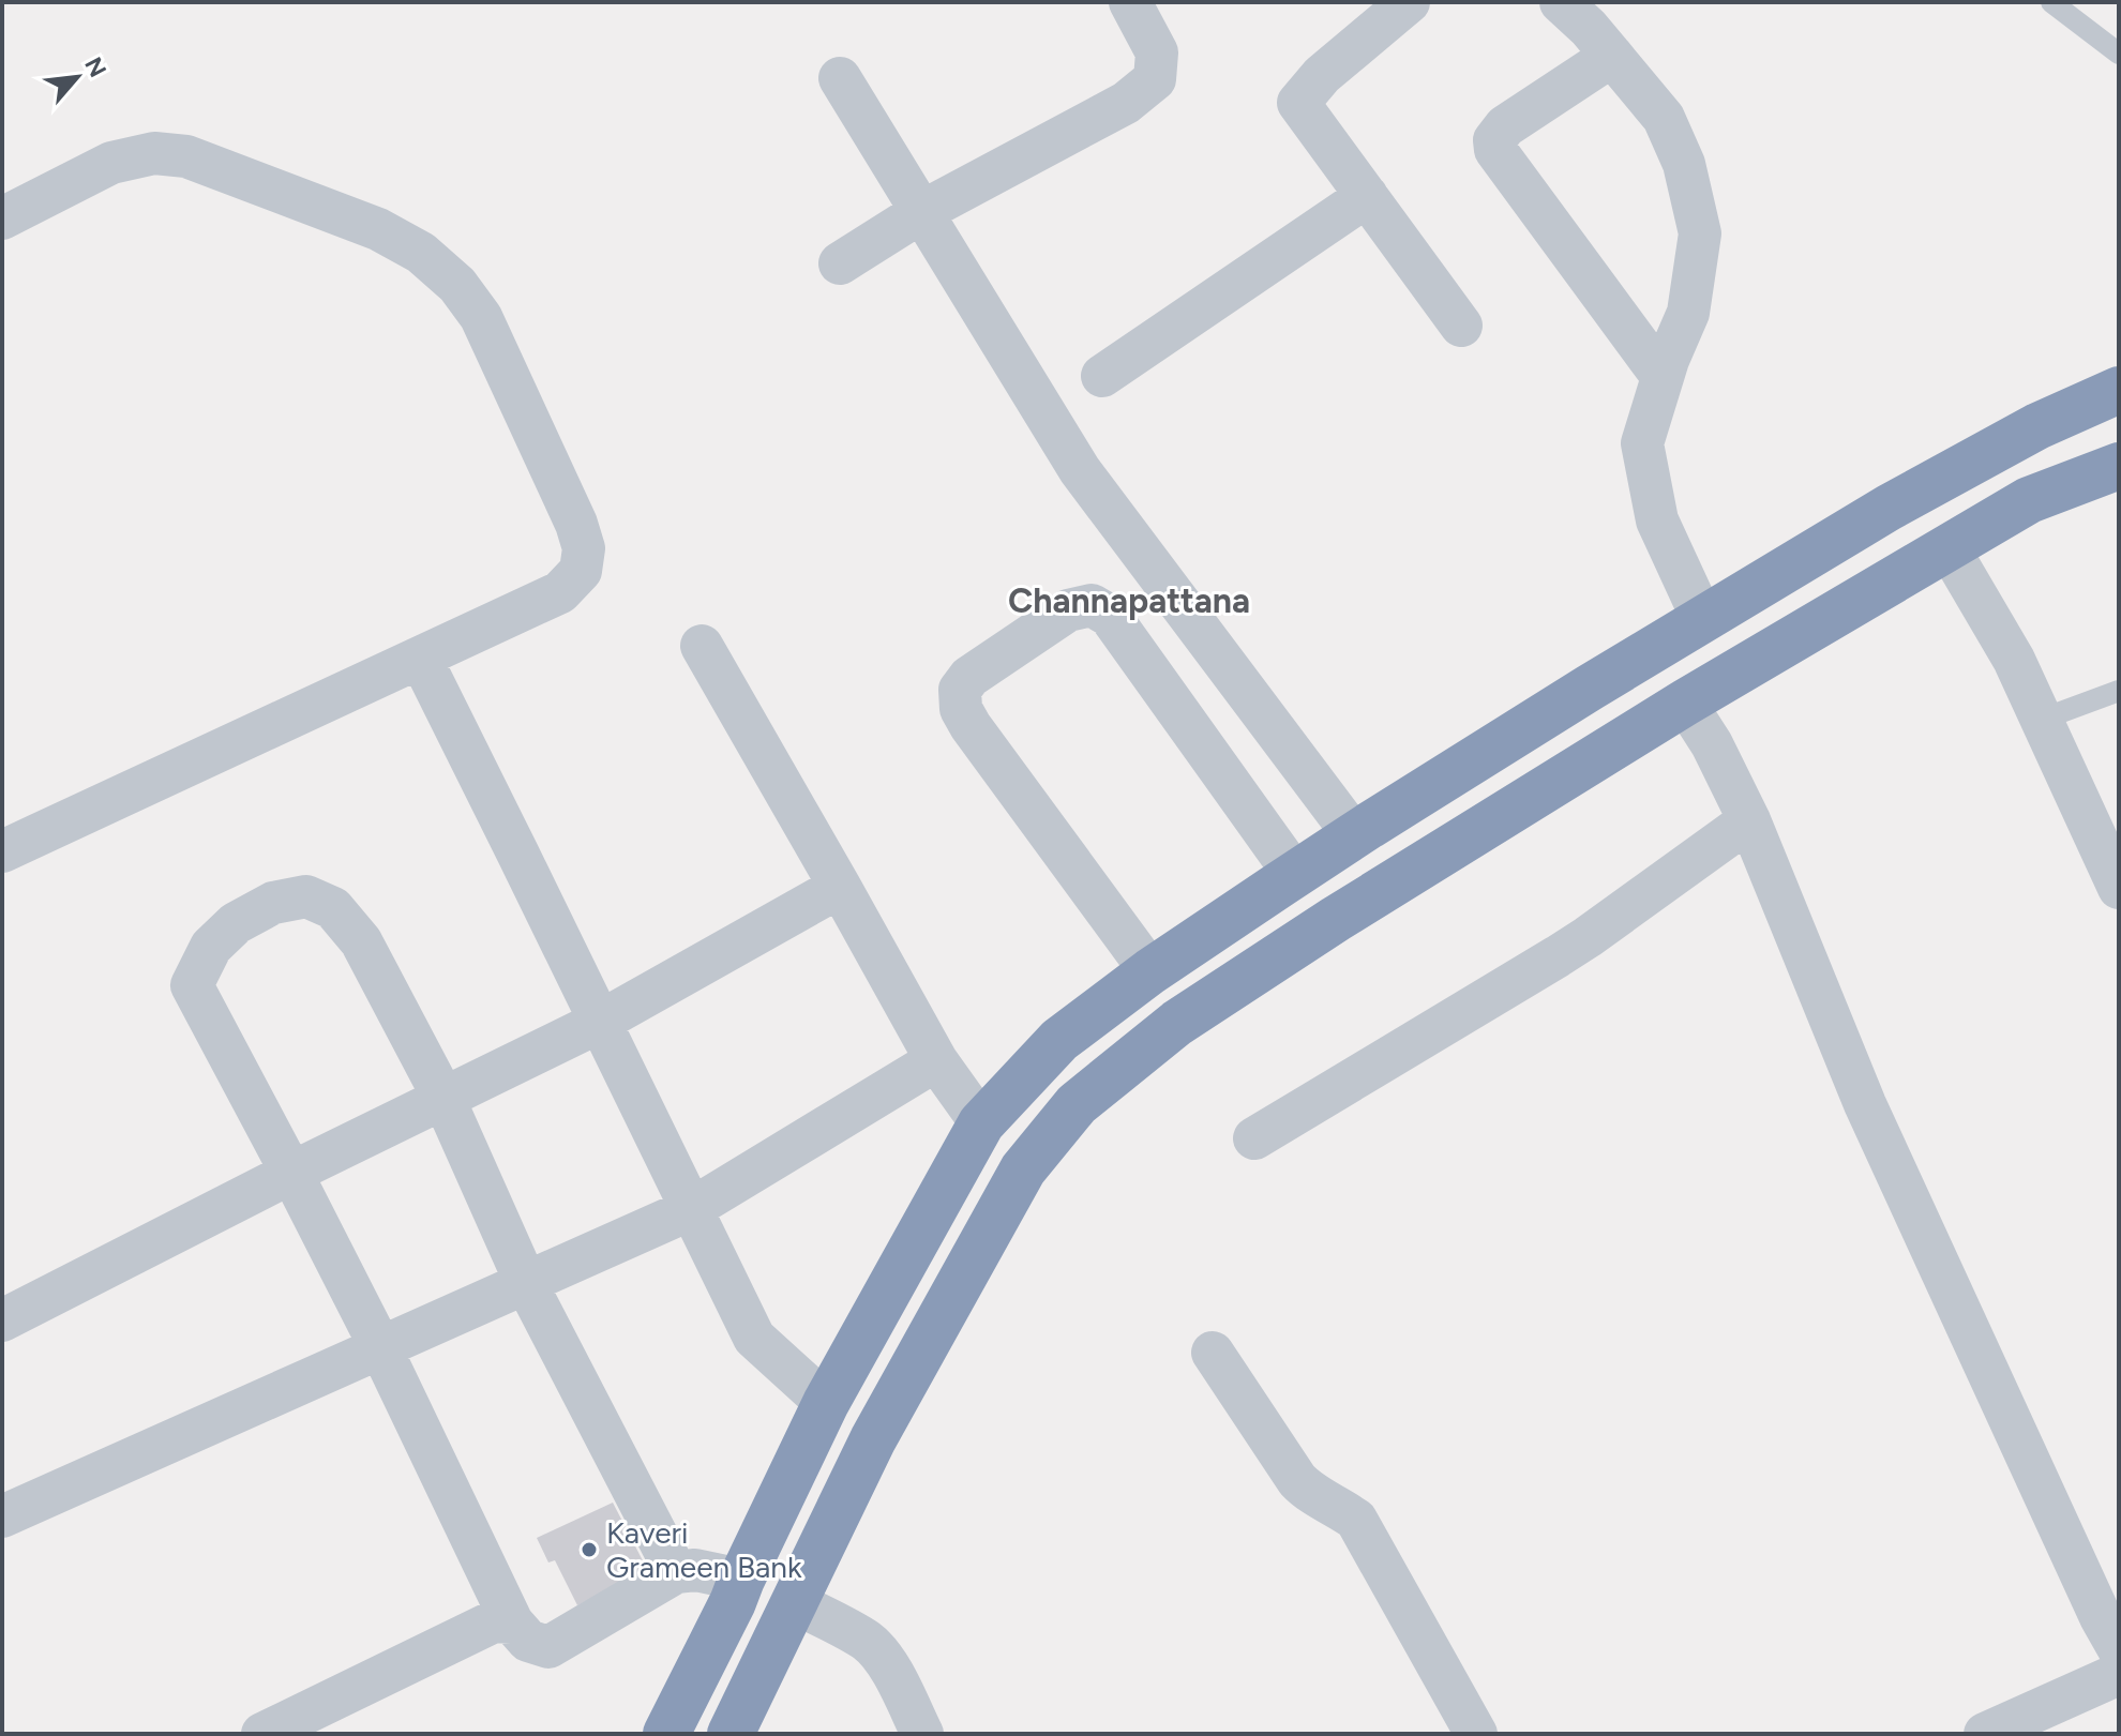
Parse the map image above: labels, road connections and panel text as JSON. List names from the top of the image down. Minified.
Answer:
{"districts":["Channapattana"],"places":["Kaveri Grameen Bank"],"north":"top right"}
